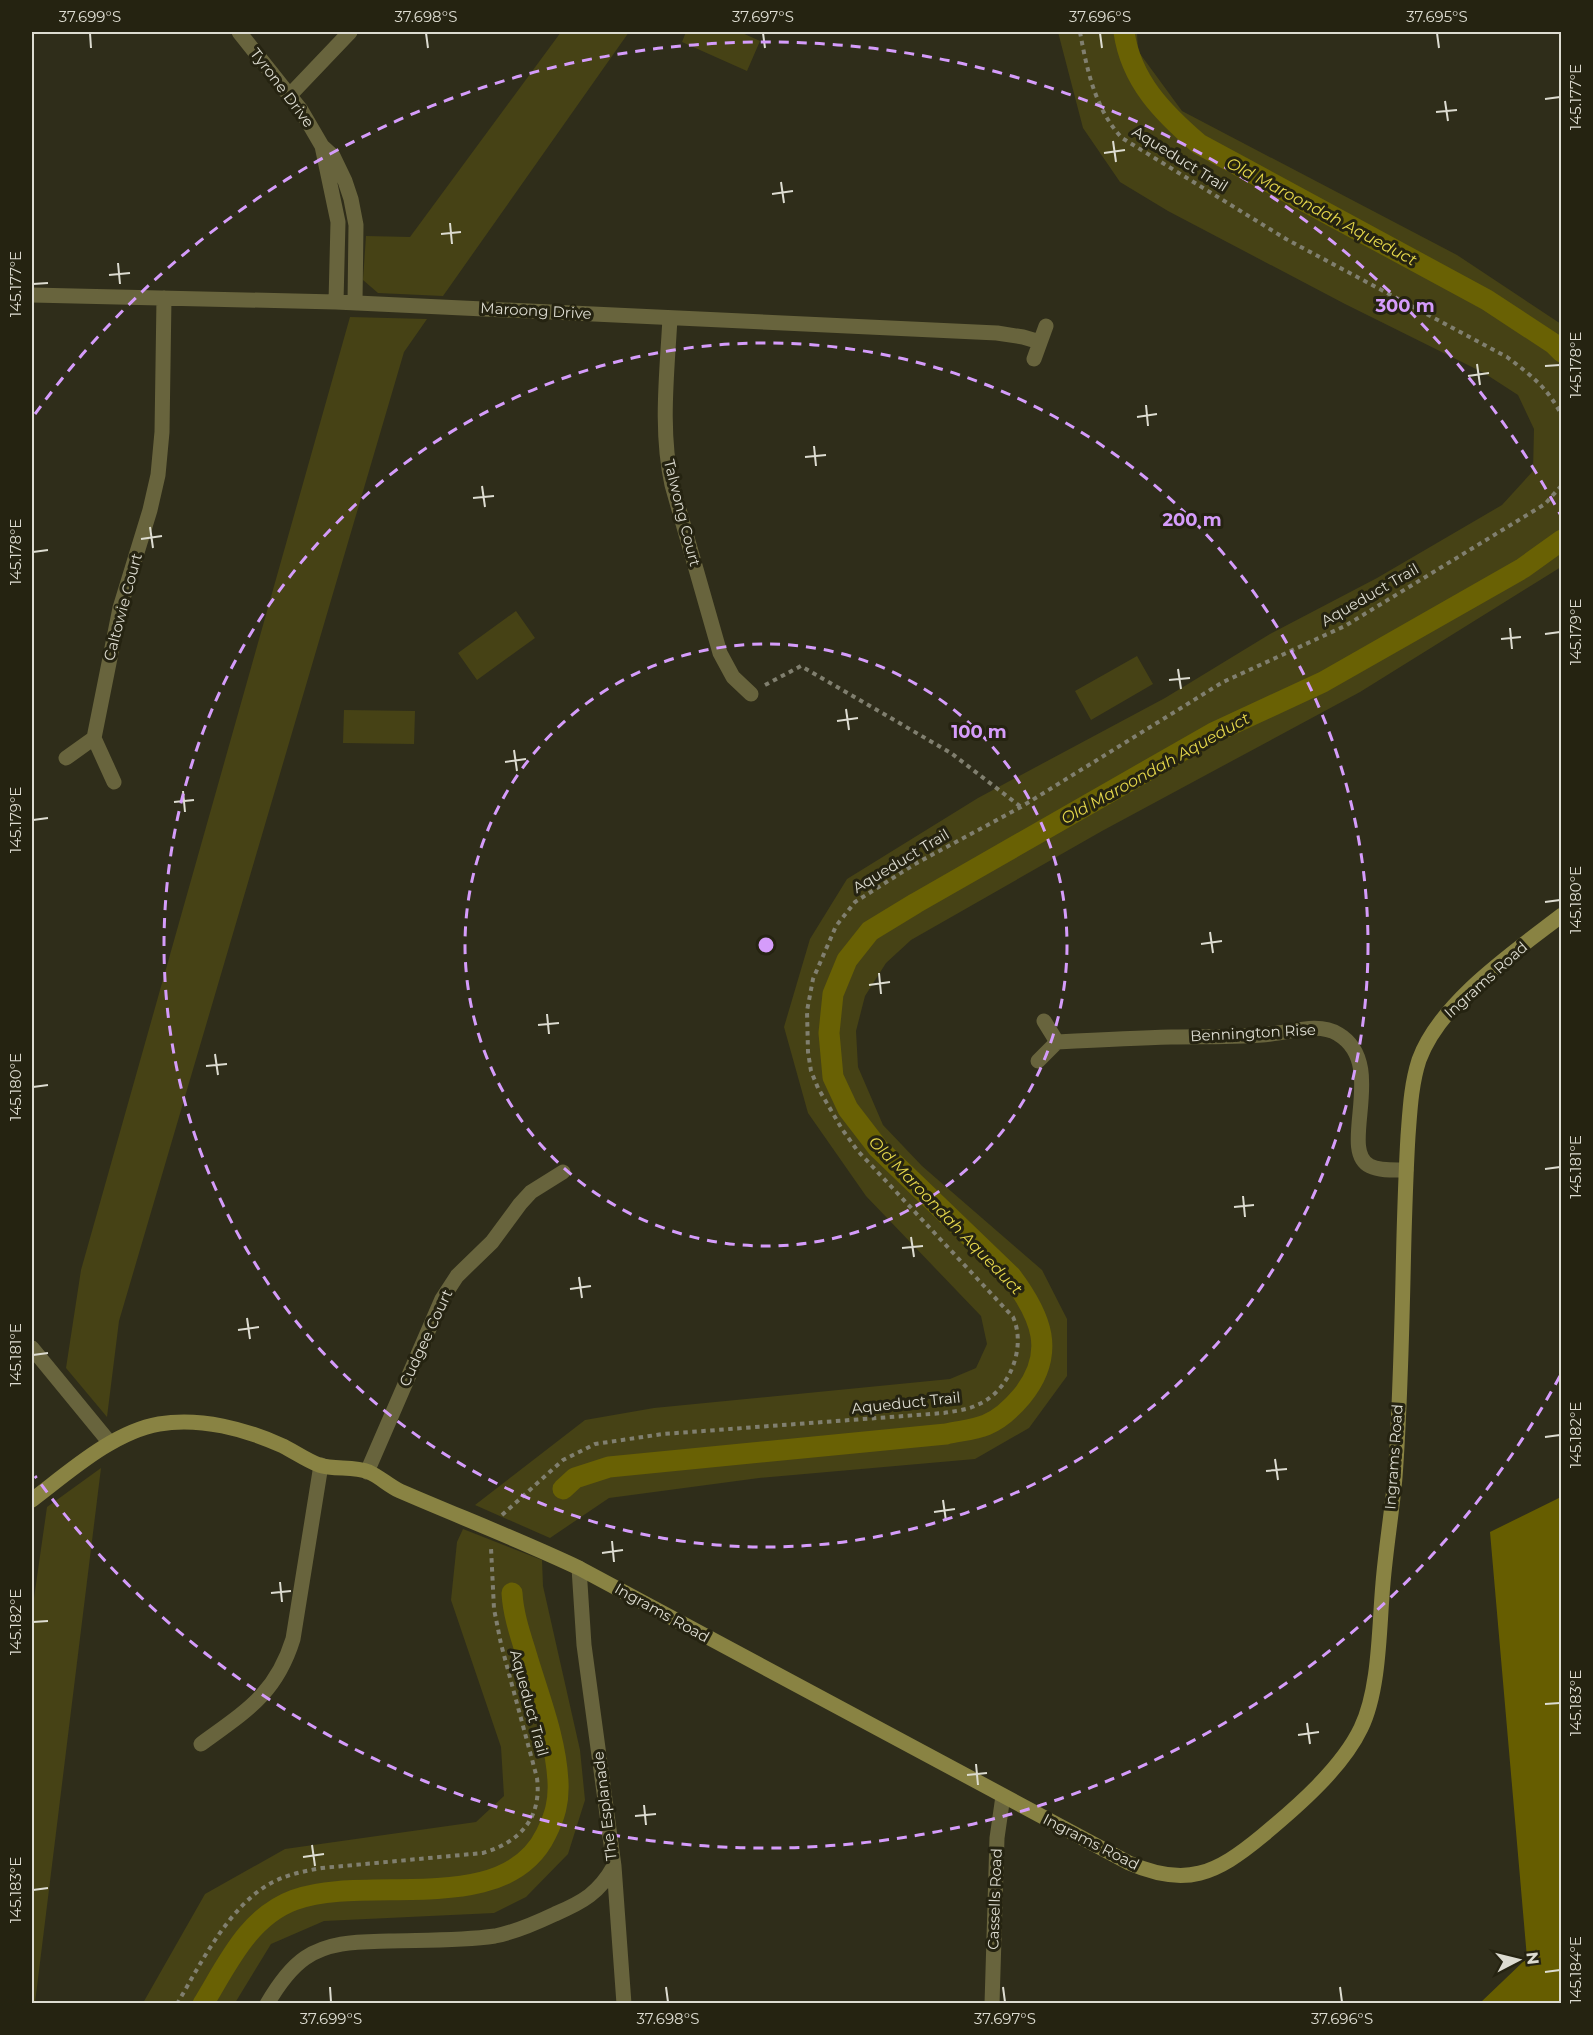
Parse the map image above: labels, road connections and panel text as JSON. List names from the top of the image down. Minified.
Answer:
{"streets":{"street":["Tyrone Drive","Maroong Drive","Talwong Court","Caltowie Court","Ingrams Road","Bennington Rise","Cudgee Court","The Esplanade","Cassells Road"],"path":["Aqueduct Trail"]},"crossings":[["Tyrone Drive","Maroong Drive"],["Aqueduct Trail","Ingrams Road"],["Maroong Drive","Talwong Court"],["Maroong Drive","Caltowie Court"],["Ingrams Road","Bennington Rise"],["Ingrams Road","Cudgee Court"],["Ingrams Road","The Esplanade"],["Ingrams Road","Cassells Road"]],"water":["Old Maroondah Aqueduct"],"north":"right","coordinates":["37.699°S","37.698°S","37.697°S","37.696°S","37.695°S","145.177°E","145.178°E","145.179°E","145.180°E","145.181°E","145.182°E","145.183°E","145.184°E"],"rings":["300 m","200 m","100 m"]}
